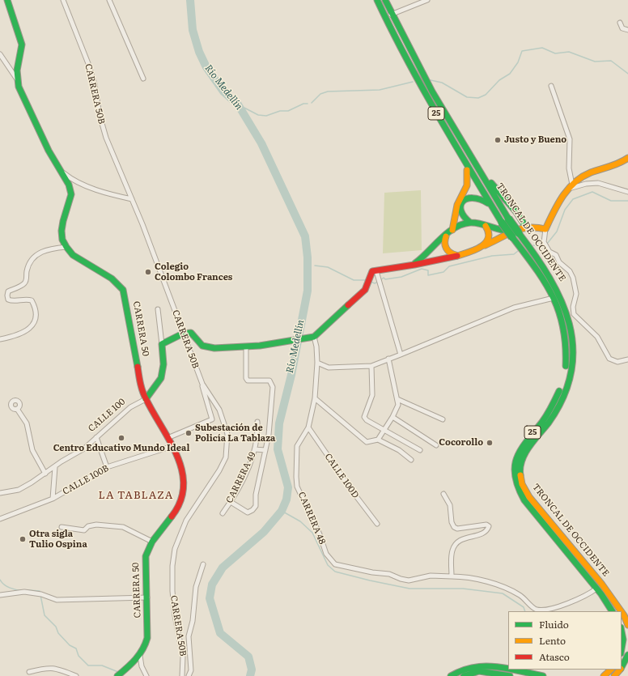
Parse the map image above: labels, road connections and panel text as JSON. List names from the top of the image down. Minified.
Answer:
{"streets":{"main road":["25","TRONCAL DE OCCIDENTE","CARRERA 50","CALLE 100"],"street":["CARRERA 50B","CALLE 100D","CARRERA 49","CALLE 100B","CARRERA 48"]},"crossings":[["CARRERA 50","CALLE 100"],["CARRERA 50","CALLE 100B"],["CALLE 100D","CARRERA 48"]],"districts":["LA TABLAZA"],"water":["Río Medellín"],"places":["Justo y Bueno","Colegio Colombo Frances","Subestación de Policía La Tablaza","Centro Educativo Mundo Ideal","Cocorollo","Otra sigla Tulio Ospina"],"legend":["Fluido","Lento","Atasco"]}
